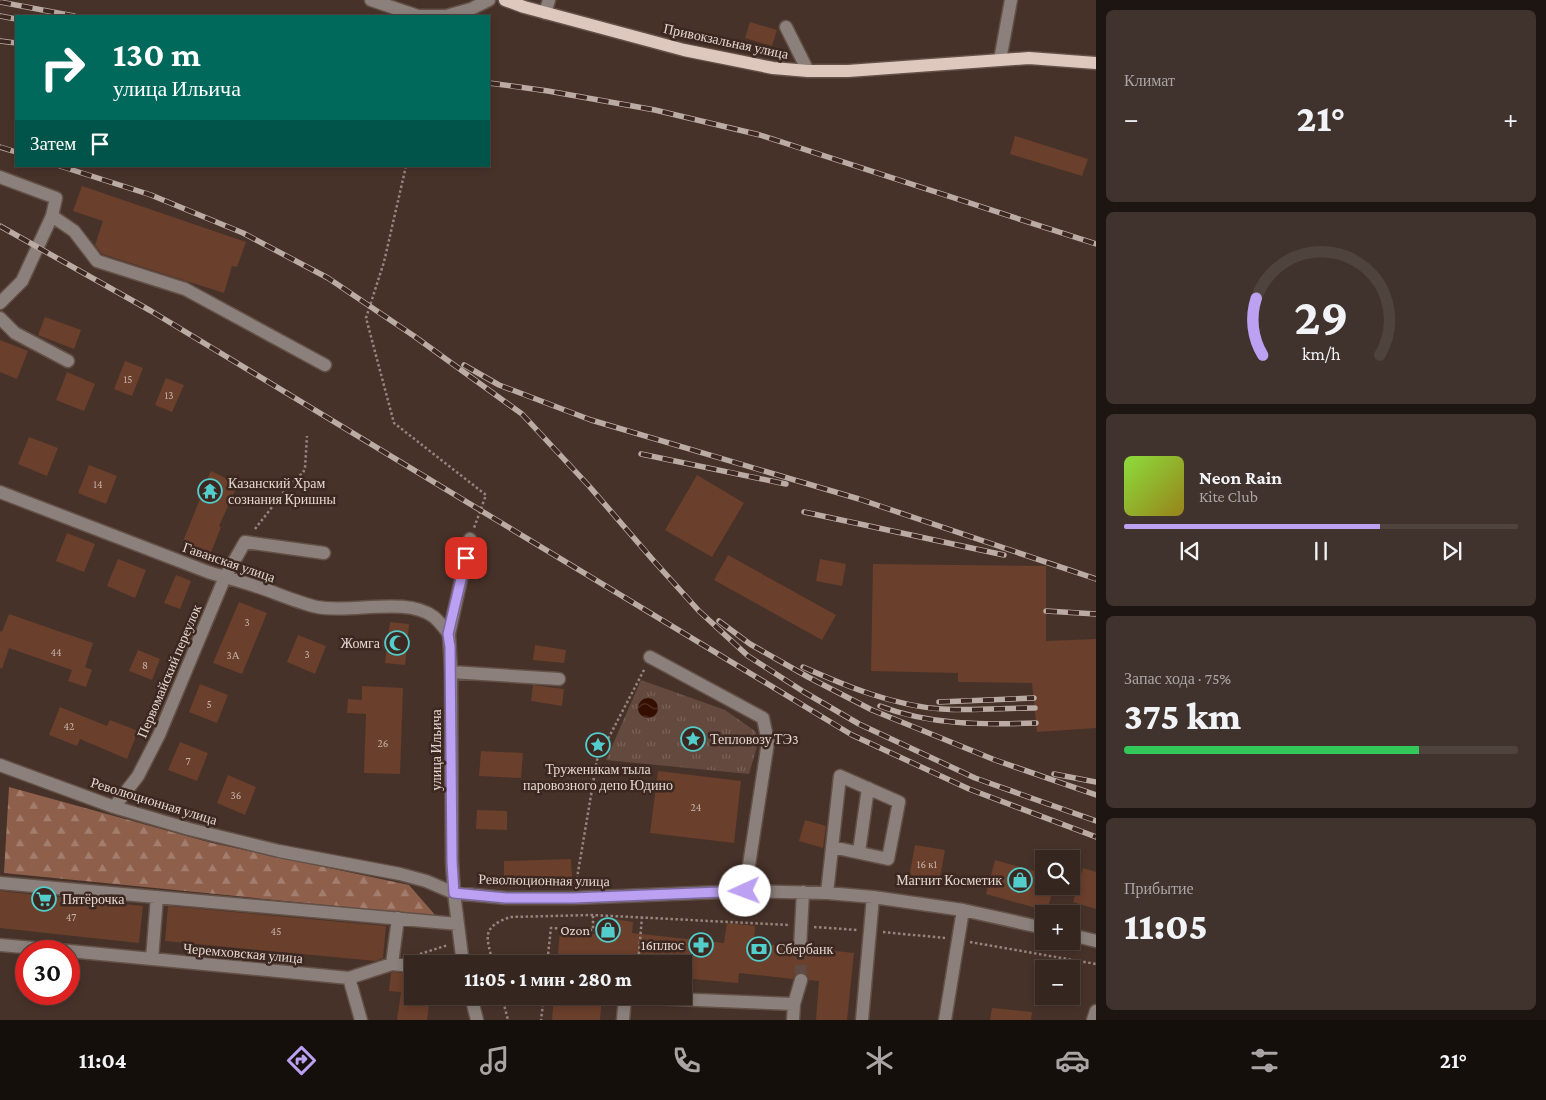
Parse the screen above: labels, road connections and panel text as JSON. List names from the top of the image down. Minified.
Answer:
{"streets":{"main road":["Привокзальная улица"],"street":["Гаванская улица","Первомайский переулок","улица Ильича","Революционная улица","Черемховская улица"]},"crossings":[["Гаванская улица","Первомайский переулок"],["Гаванская улица","улица Ильича"],["Первомайский переулок","Революционная улица"],["улица Ильича","Революционная улица"]],"places":{"temple":["Казанский Храм сознания Кришны"],"mosque":["Жомга"],"place":["Тепловозу ТЭ3","Труженикам тыла паровозного депо Юдино"],"shop":["Магнит Косметик","Ozon"],"supermarket":["Пятёрочка"],"pharmacy":["16плюс"],"bank":["Сбербанк"]},"house_numbers":["15","13","14","3","44","3","3А","8","5","42","26","7","36","24","16 к1","47","45"],"page":{"tile":["Климат",["Запас хода · 75%","375 km"],["Прибытие","11:05"]],"turn":["130 m","улица Ильича"],"heat":["−","21°","+"],"then":"Затем","song":["Neon Rain","Kite Club"],"map_buttons":["+","−"],"limit":"30","trip":"11:05 · 1 мин · 280 m","tabs":["11:04","21°"],"gauge":["29","km/h"]}}
